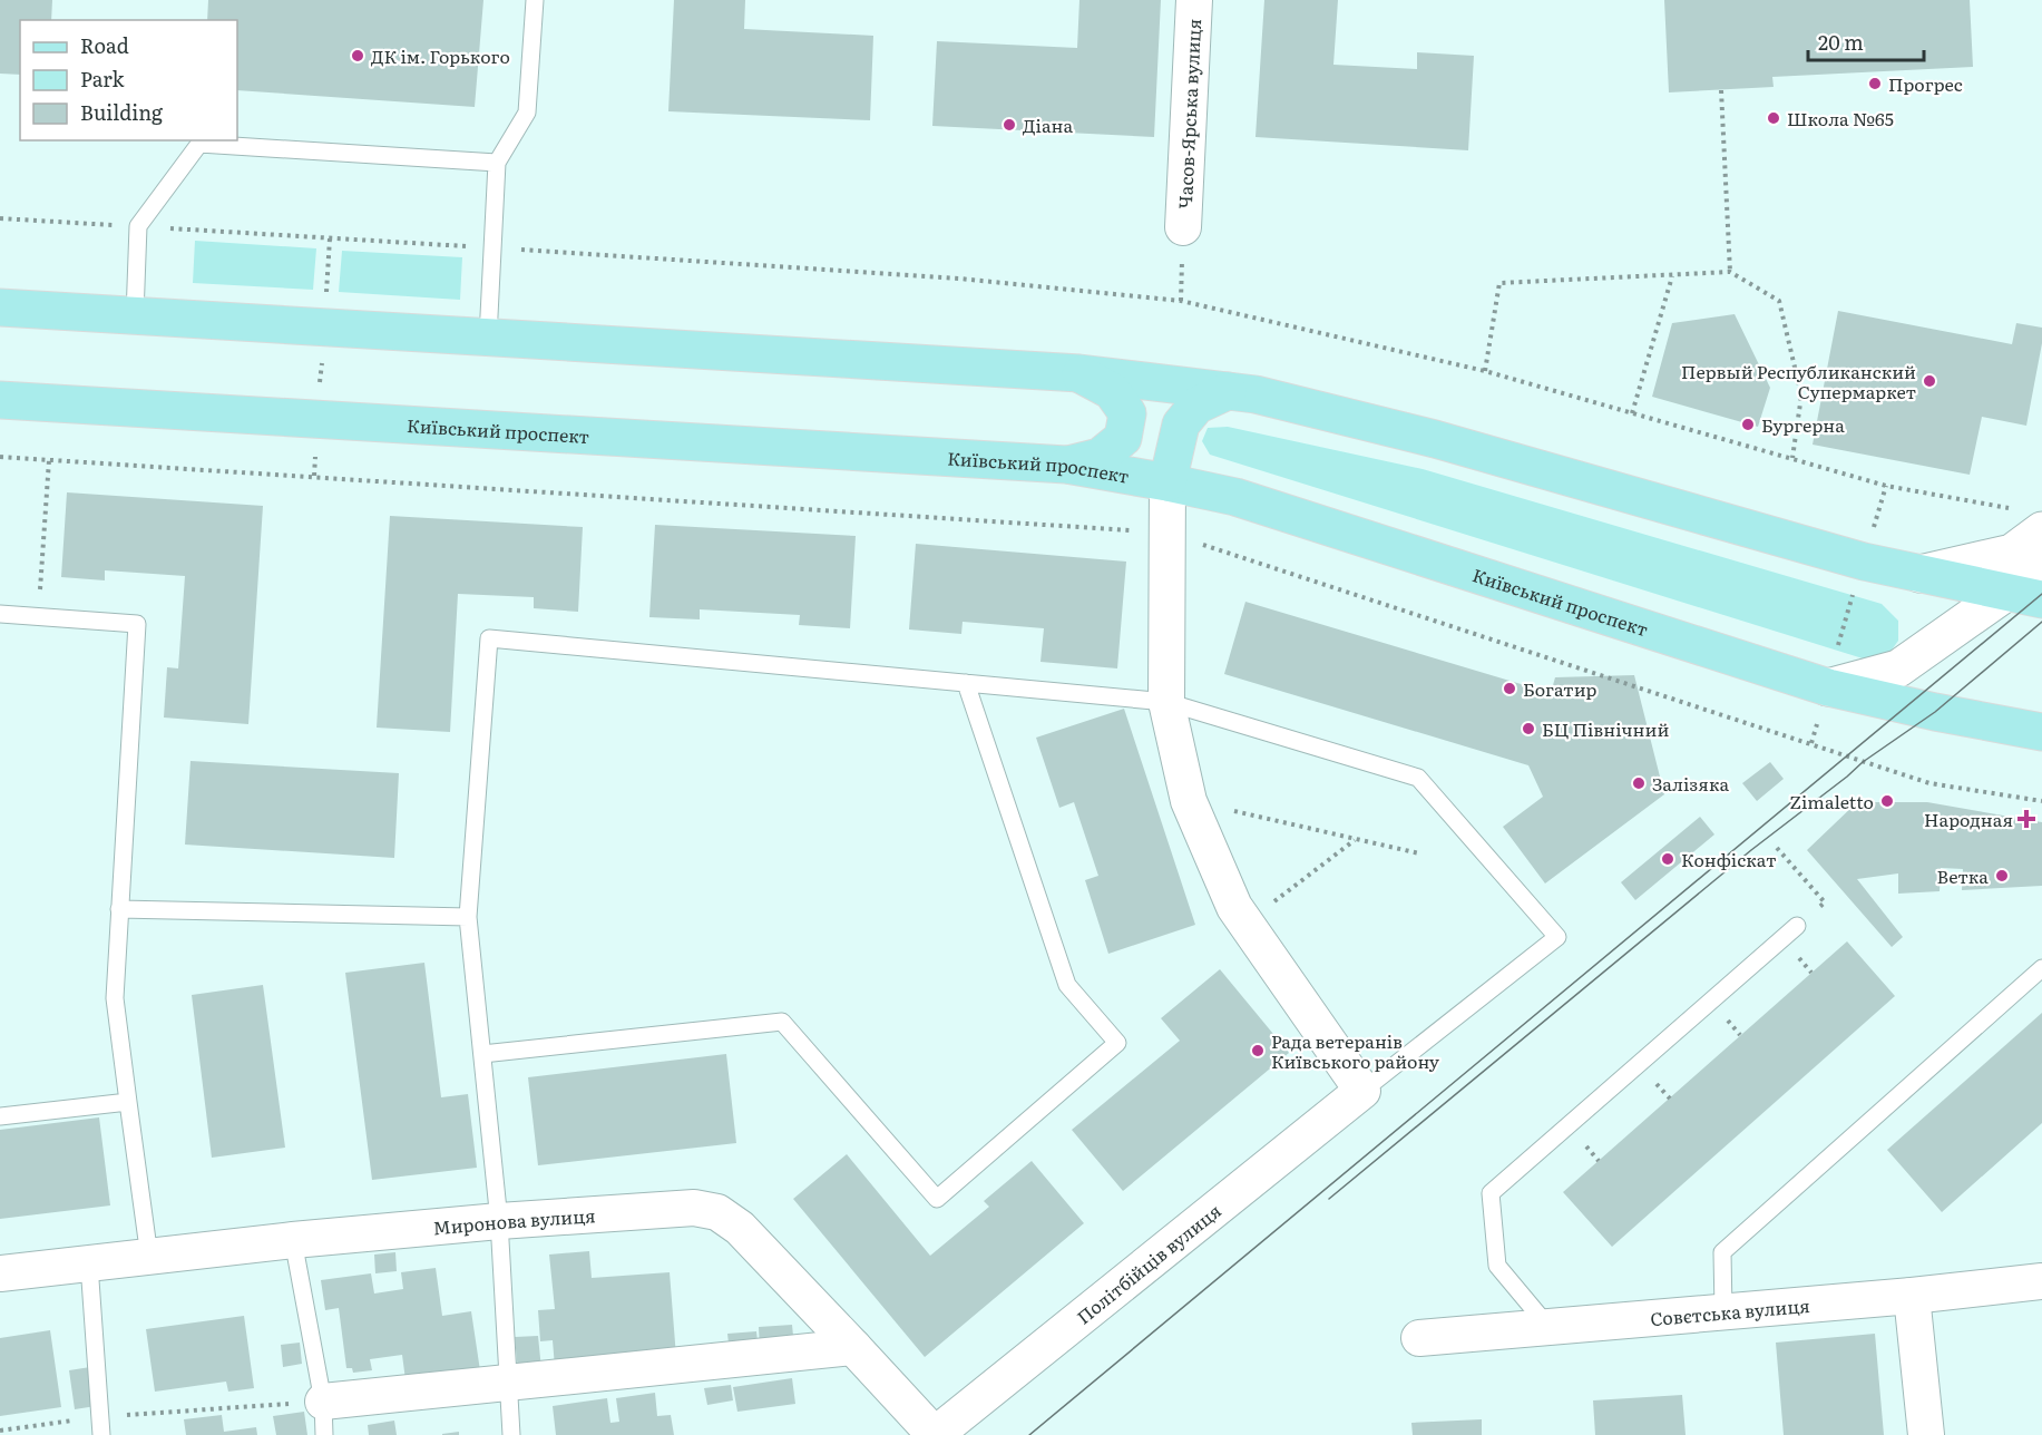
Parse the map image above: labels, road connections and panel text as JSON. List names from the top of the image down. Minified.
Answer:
{"streets":{"main road":["Київський проспект"],"street":["Часов-Ярська вулиця","Миронова вулиця","Політбійців вулиця","Совєтська вулиця"]},"crossings":[["Миронова вулиця","Політбійців вулиця"]],"places":{"other":["ДК ім. Горького","Прогрес","Школа №65","Діана","Первый Республиканский Супермаркет","Бургерна","Богатир","БЦ Північний","Залізяка","Zimaletto","Конфіскат","Ветка","Рада ветеранів Київського району"],"health":["Народная"]},"legend":["Road","Park","Building"],"scale_bar":"20 m"}
